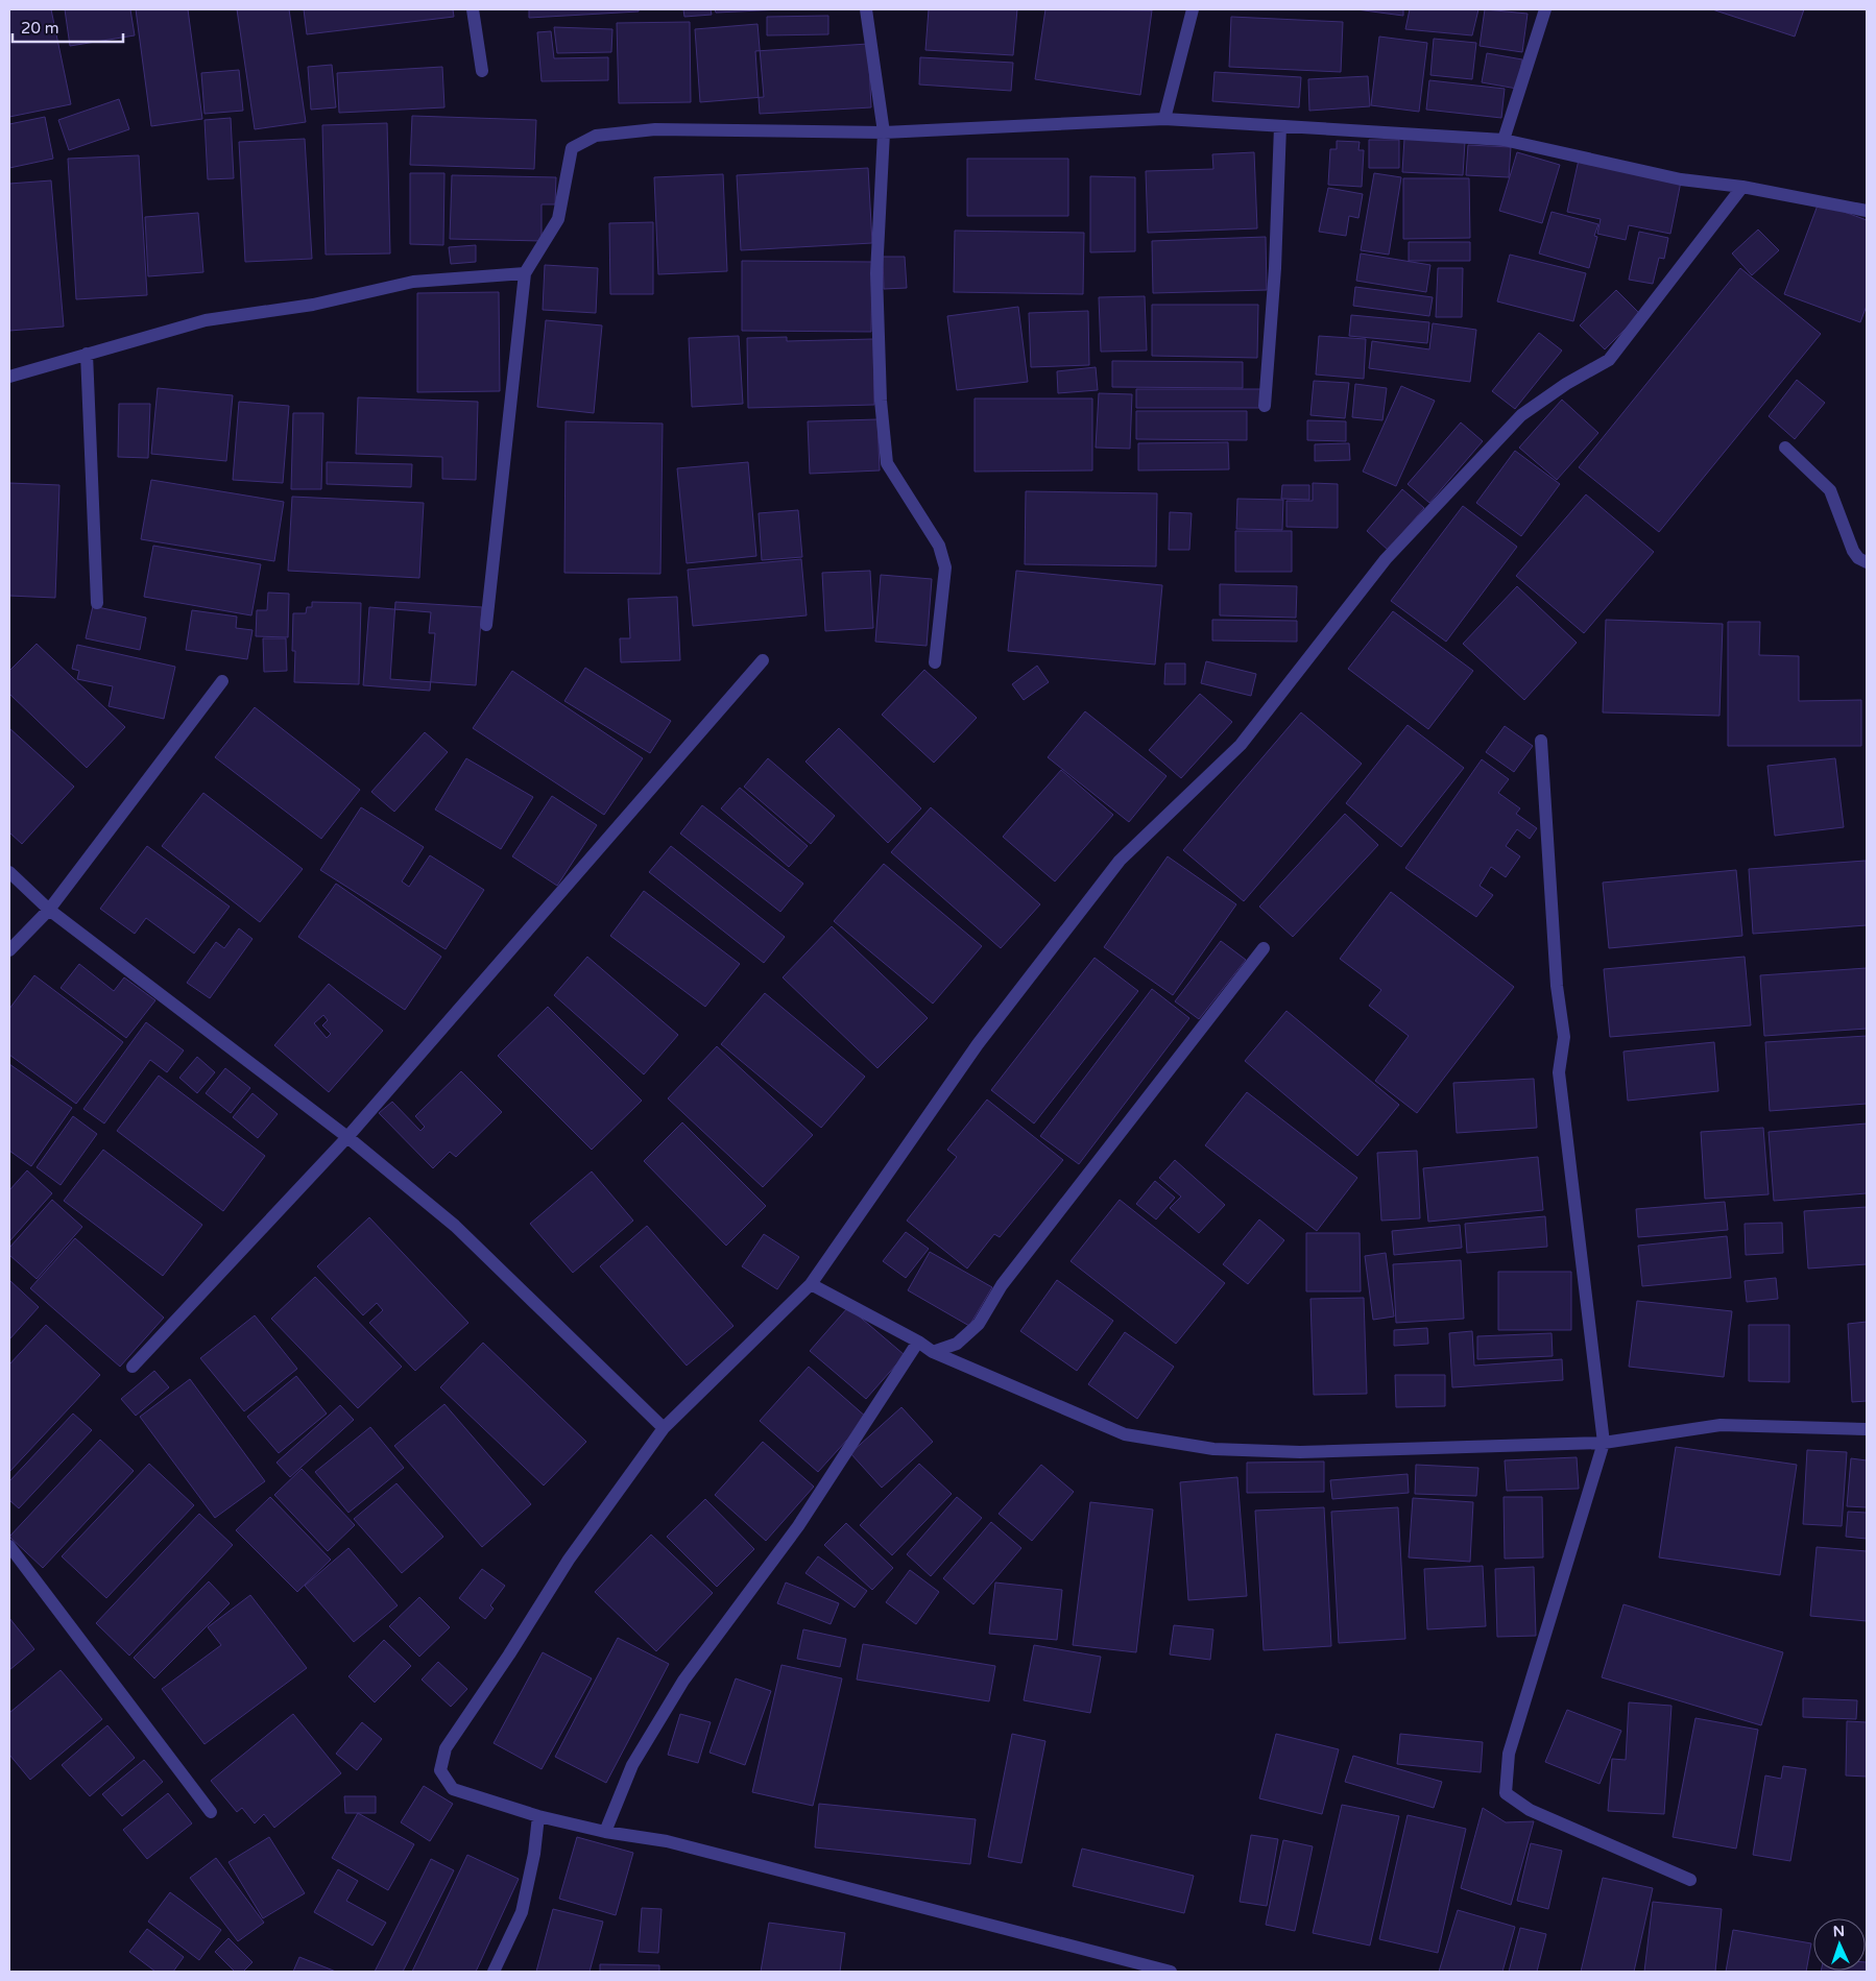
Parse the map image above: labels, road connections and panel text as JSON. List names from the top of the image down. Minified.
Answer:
{"scale_bar":"20 m","north":"top"}
